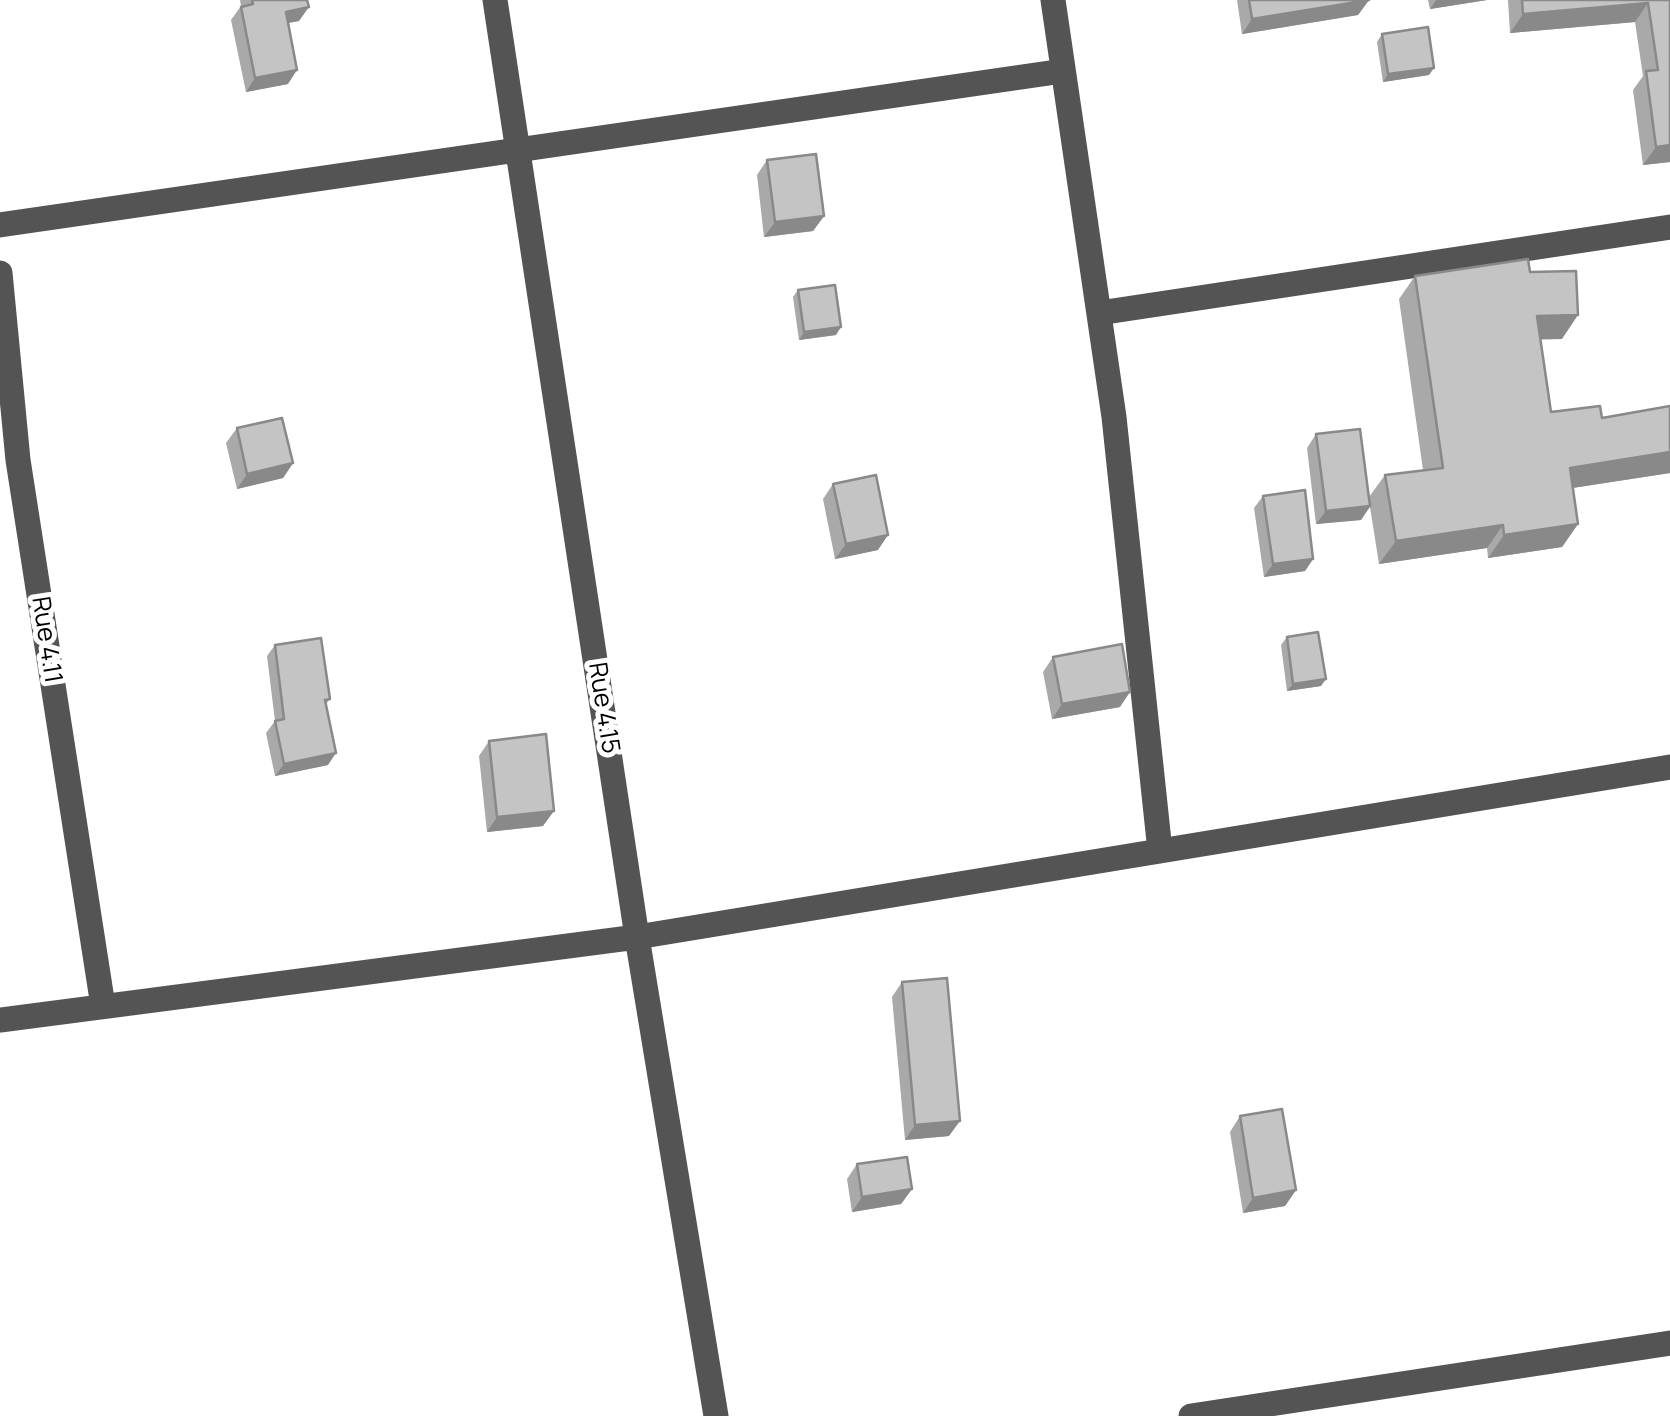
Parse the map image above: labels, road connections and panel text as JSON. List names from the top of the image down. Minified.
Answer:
{"streets":{"street":["Rue 4.11","Rue 4.15"]}}
